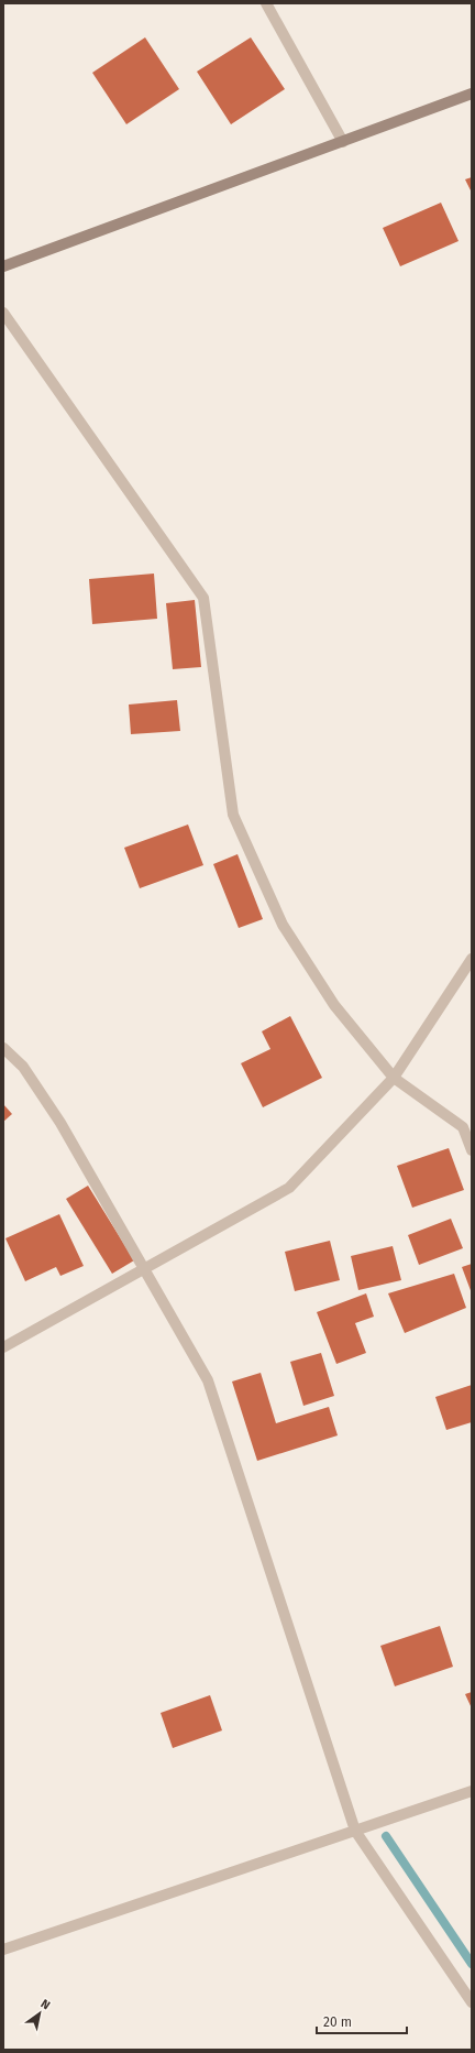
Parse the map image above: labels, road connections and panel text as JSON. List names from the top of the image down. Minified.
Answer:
{"scale_bar":"20 m","north":"top right"}
